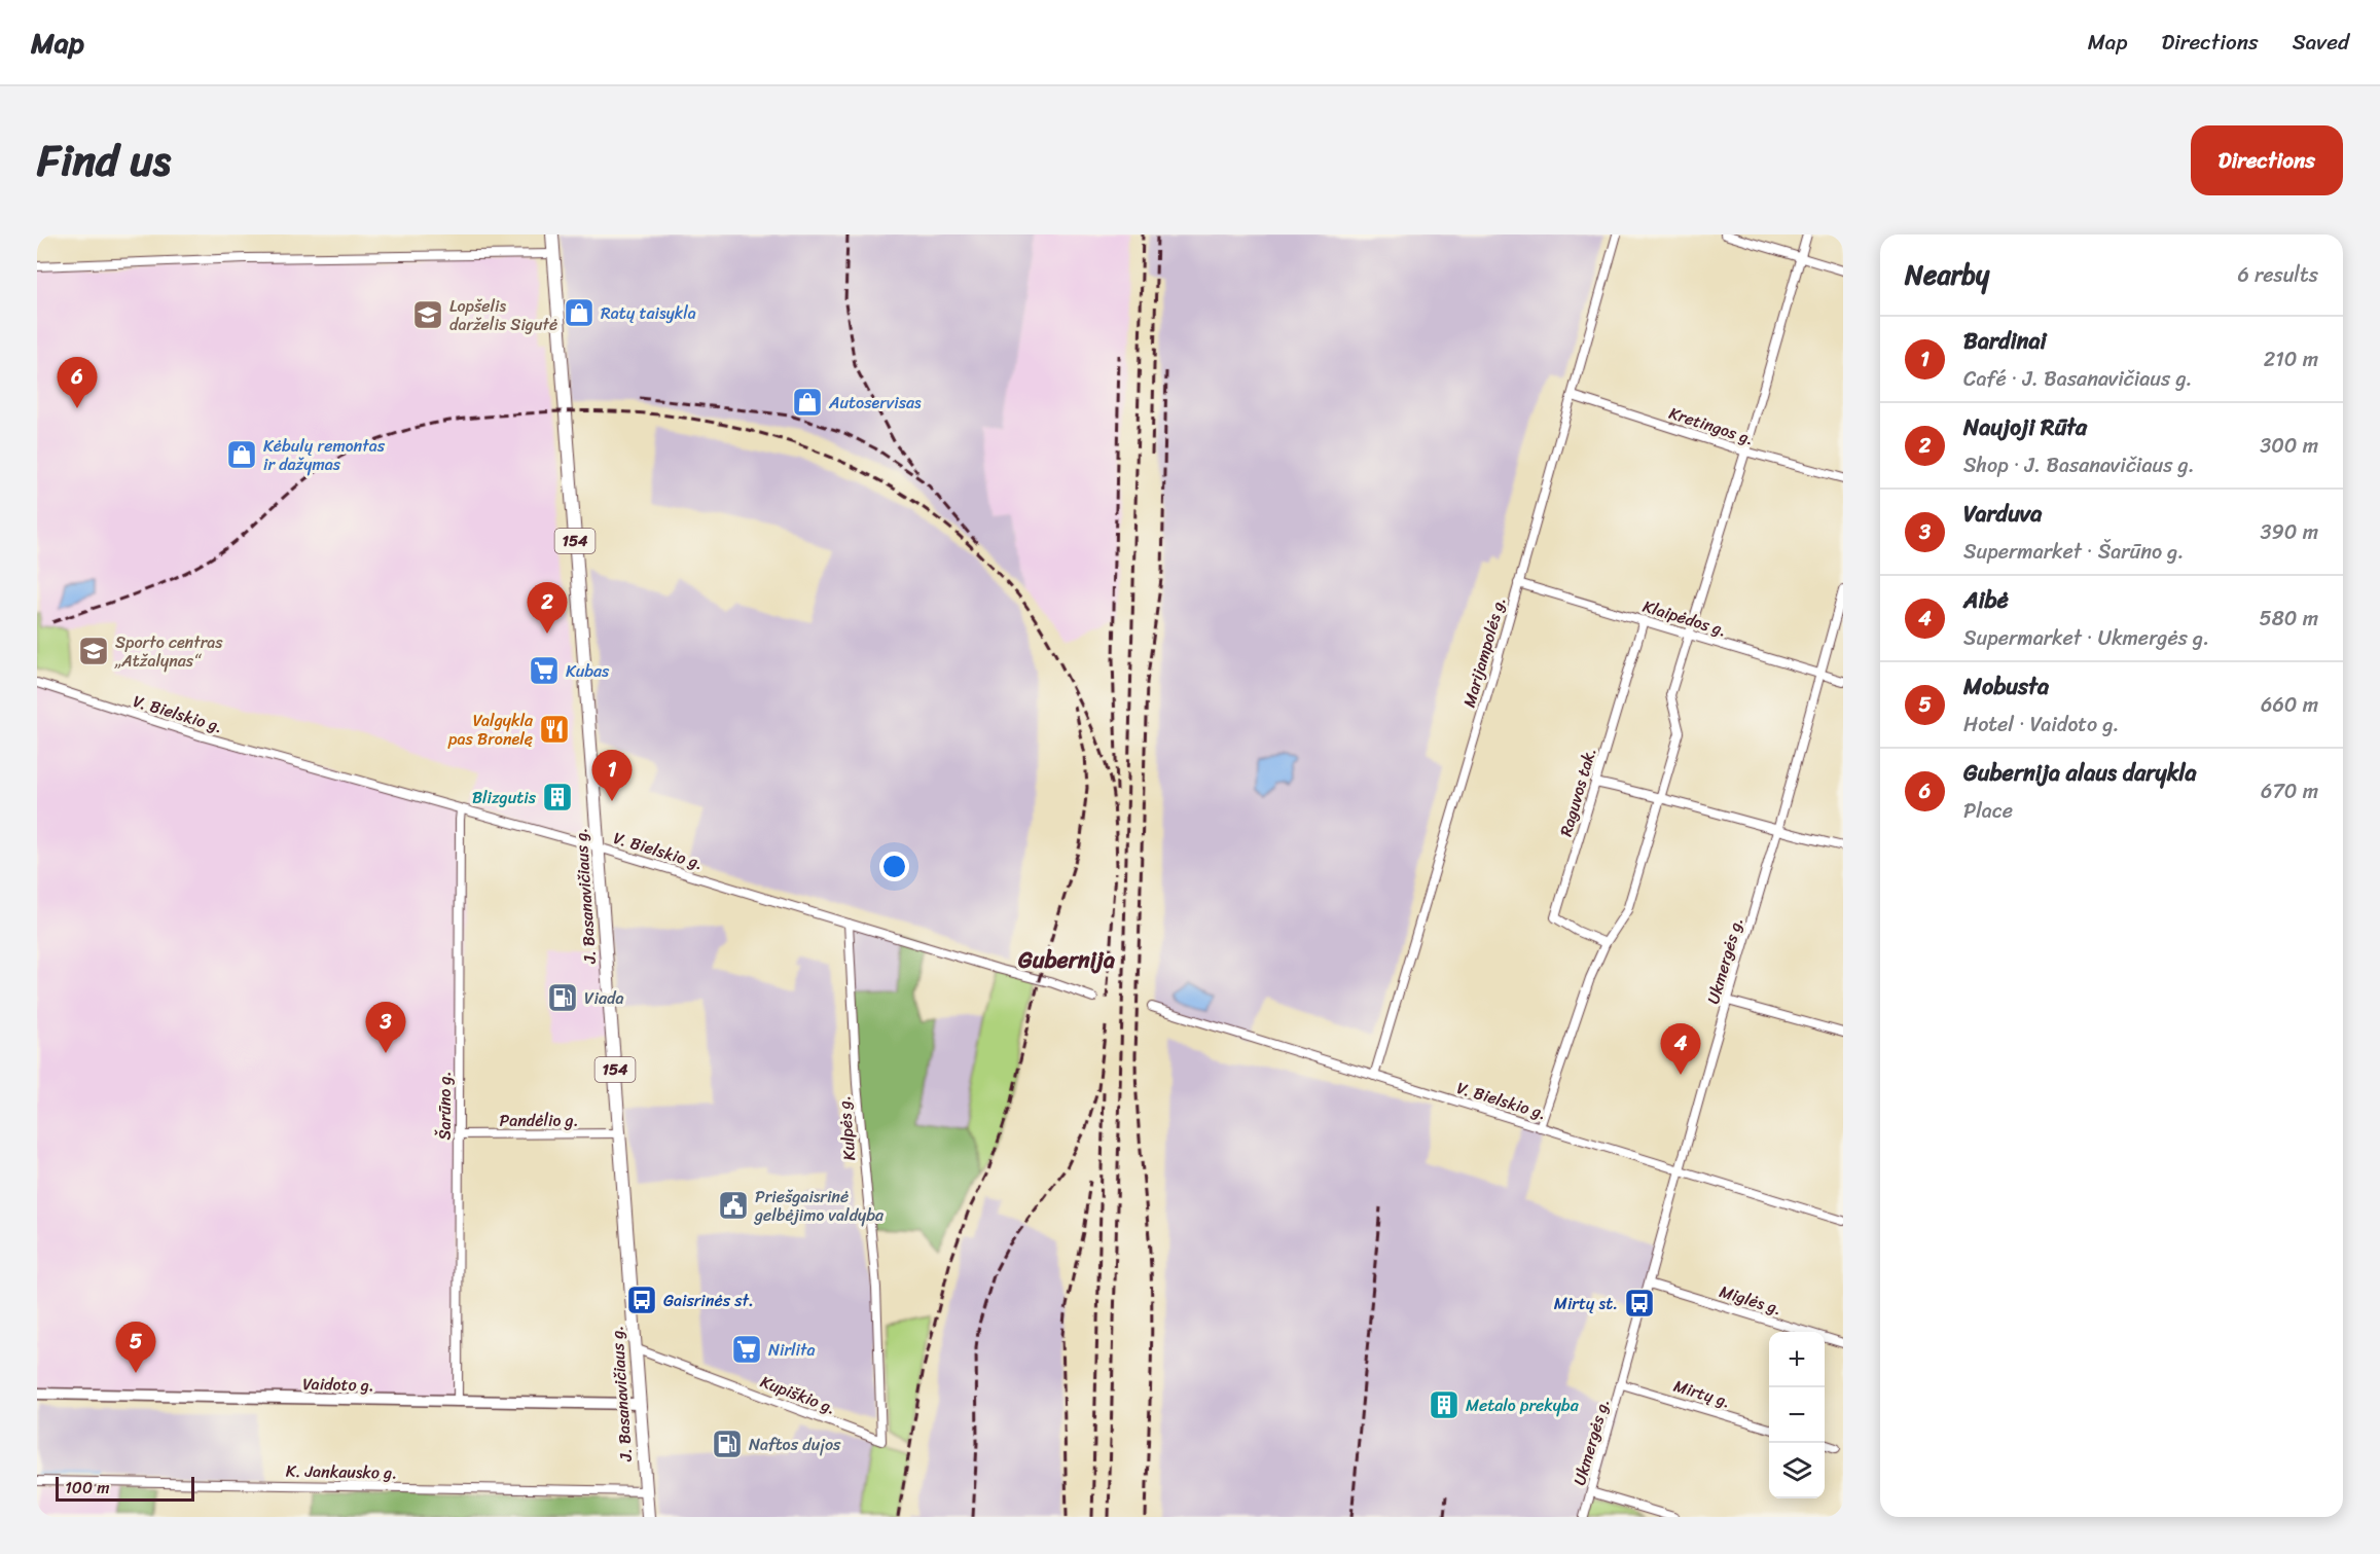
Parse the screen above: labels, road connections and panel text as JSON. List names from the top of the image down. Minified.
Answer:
{"streets":{"main road":["154","J. Basanavičiaus g.","Vaidoto g."],"street":["Kretingos g.","Klaipėdos g.","Marijampolės g.","V. Bielskio g.","Raguvos tak.","Ukmergės g.","Šarūno g.","Pandėlio g.","Kulpės g.","Miglės g.","Mirtų g.","Kupiškio g.","K. Jankausko g."]},"crossings":[["Kretingos g.","Marijampolės g."],["Klaipėdos g.","Marijampolės g."],["Klaipėdos g.","Raguvos tak."],["Klaipėdos g.","Ukmergės g."],["Marijampolės g.","V. Bielskio g."],["V. Bielskio g.","J. Basanavičiaus g."],["V. Bielskio g.","Ukmergės g."],["V. Bielskio g.","Šarūno g."],["V. Bielskio g.","Kulpės g."],["J. Basanavičiaus g.","Pandėlio g."],["J. Basanavičiaus g.","Vaidoto g."],["J. Basanavičiaus g.","Kupiškio g."],["J. Basanavičiaus g.","K. Jankausko g."],["Ukmergės g.","Miglės g."],["Ukmergės g.","Mirtų g."],["Šarūno g.","Pandėlio g."],["Šarūno g.","Vaidoto g."],["Kulpės g.","Kupiškio g."]],"districts":["Gubernija"],"places":{"shop":["Ratų taisykla","Autoservisas","Kėbulų remontas ir dažymas"],"school or university":["Lopšelis darželis Sigutė","Sporto centras „Atžalynas“"],"supermarket":["Kubas","Nirlita"],"restaurant":["Valgykla pas Bronelę"],"building":["Blizgutis","Metalo prekyba"],"fuel station":["Viada","Naftos dujos"],"public building":["Priešgaisrinė gelbėjimo valdyba"],"bus stop":["Gaisrinės st.","Mirtų st."]},"scale_bar":"100 m","page":{"header":"Map","nav":["Map","Directions","Saved"],"title":"Find us","buttons":"Directions","heading":["Nearby","6 results"],"list":[{"mark":"1","name":"Bardinai","note":"Café · J. Basanavičiaus g.","value":"210 m"},{"mark":"2","name":"Naujoji Rūta","note":"Shop · J. Basanavičiaus g.","value":"300 m"},{"mark":"3","name":"Varduva","note":"Supermarket · Šarūno g.","value":"390 m"},{"mark":"4","name":"Aibė","note":"Supermarket · Ukmergės g.","value":"580 m"},{"mark":"5","name":"Mobusta","note":"Hotel · Vaidoto g.","value":"660 m"},{"mark":"6","name":"Gubernija alaus darykla","note":"Place","value":"670 m"}],"pins":["6","2","1","3","4","5"],"map_buttons":["+","−"],"scale":"100 m"}}
